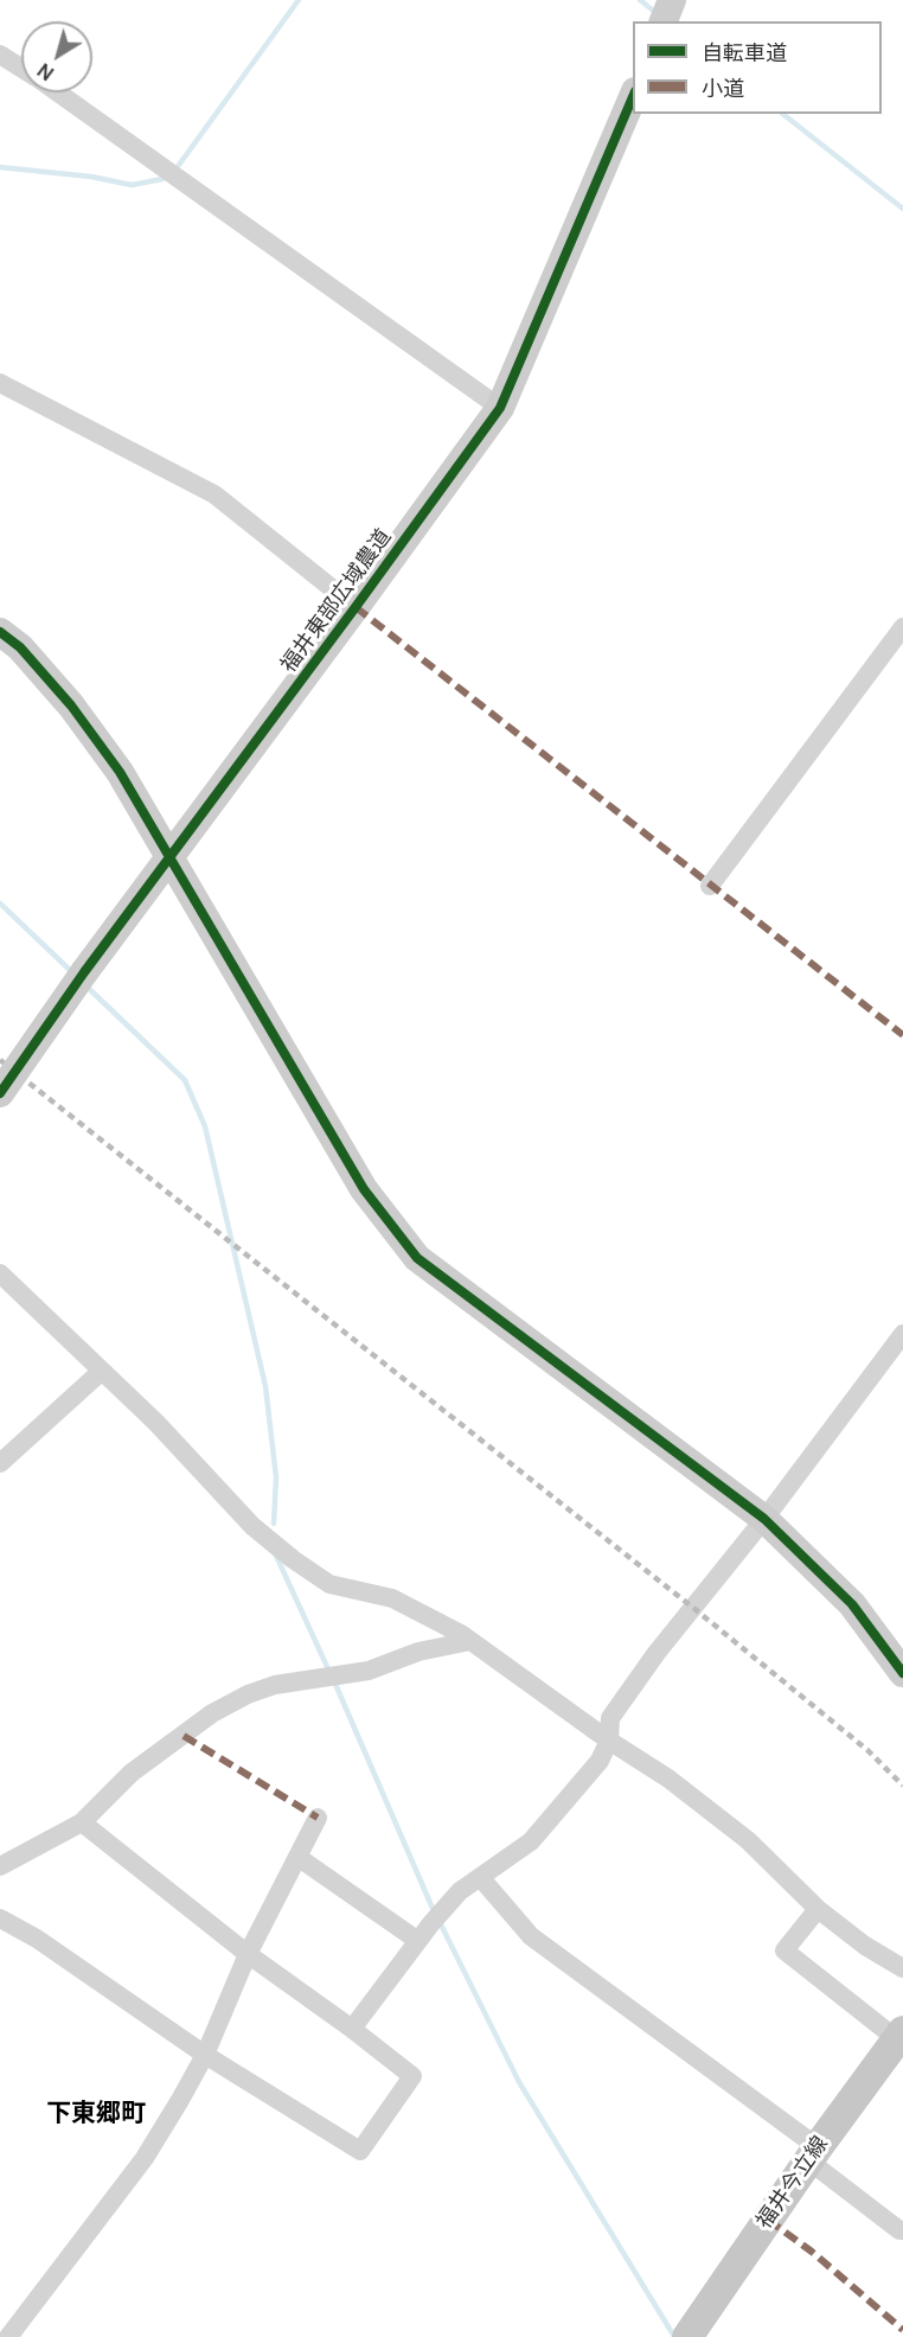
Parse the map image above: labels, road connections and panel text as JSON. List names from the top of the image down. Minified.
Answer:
{"streets":{"main road":["福井今立線"],"street":["福井東部広域農道"]},"districts":["下東郷町"],"legend":["自転車道","小道"],"north":"bottom left"}
